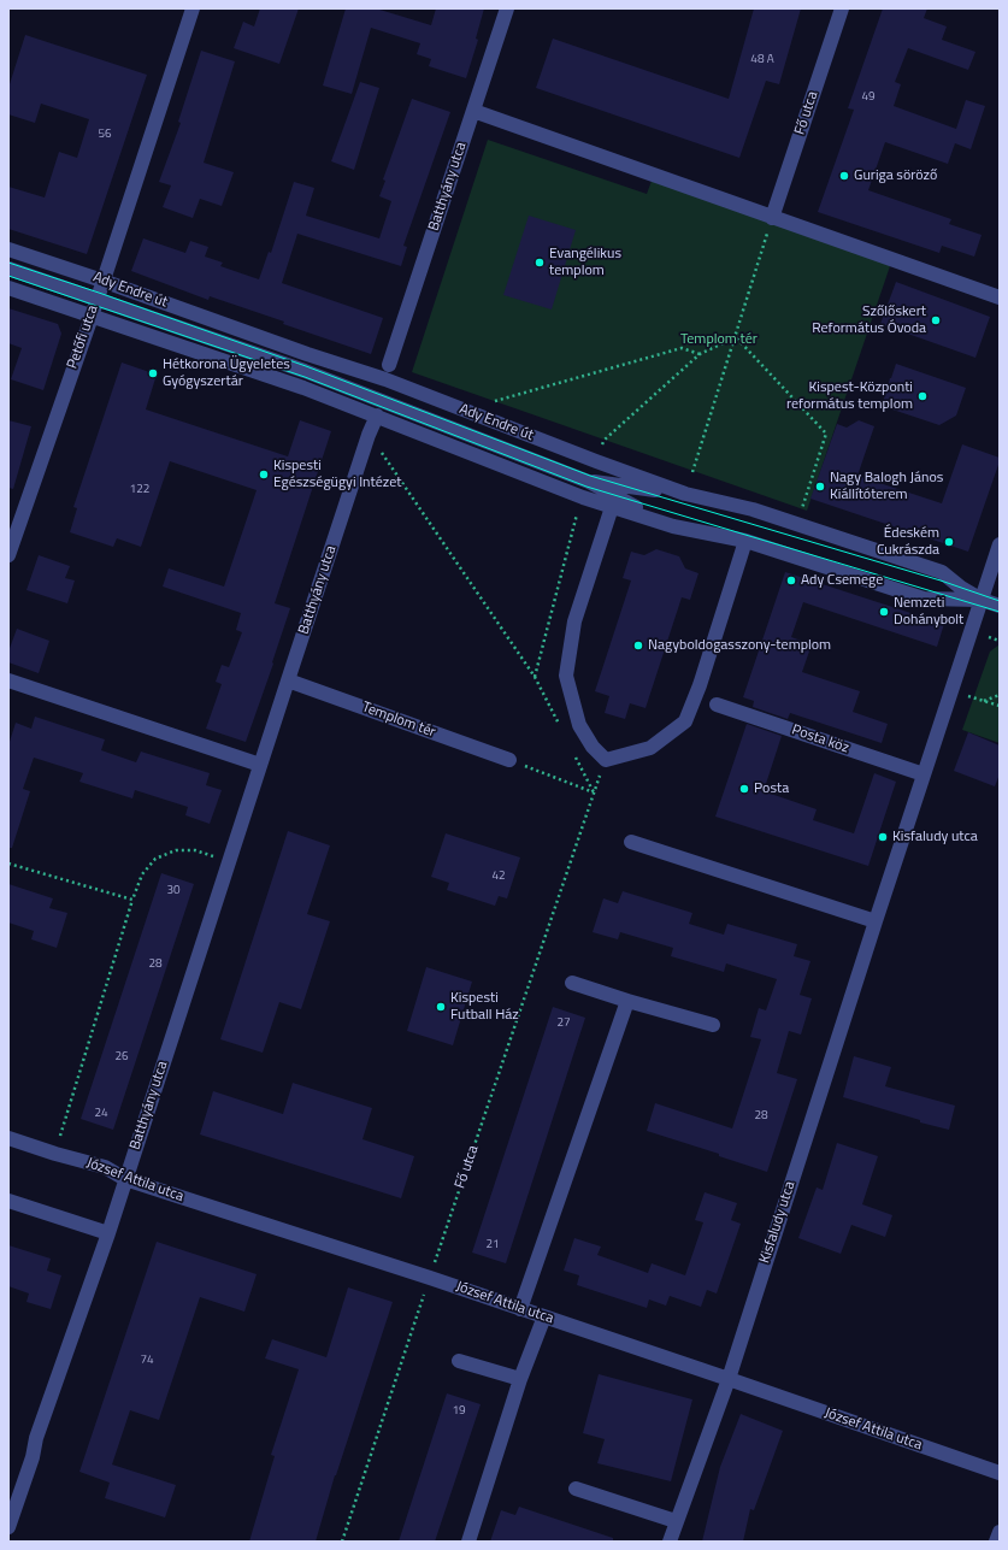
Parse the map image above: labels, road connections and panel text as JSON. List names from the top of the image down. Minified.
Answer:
{"streets":{"street":["Fő utca","Batthyány utca","Ady Endre út","Petőfi utca","Templom tér","Posta köz","József Attila utca","Kisfaludy utca"]},"crossings":[["Fő utca","Templom tér"],["Fő utca","József Attila utca"],["Batthyány utca","Ady Endre út"],["Batthyány utca","Templom tér"],["Batthyány utca","József Attila utca"],["Ady Endre út","Petőfi utca"],["Ady Endre út","Kisfaludy utca"],["Posta köz","Kisfaludy utca"],["József Attila utca","Kisfaludy utca"]],"parks":["Templom tér"],"places":["Guriga söröző","Evangélikus templom","Szőlőskert Református Óvoda","Hétkorona Ügyeletes Gyógyszertár","Kispest-Központi református templom","Kispesti Egészségügyi Intézet","Nagy Balogh János Kiállítóterem","Édeském Cukrászda","Ady Csemege","Nemzeti Dohánybolt","Nagyboldogasszony-templom","Posta","Kisfaludy utca","Kispesti Futball Ház"],"house_numbers":["48 A","49","56","122","42","30","28","27","26","24","28","21","74","19"]}
